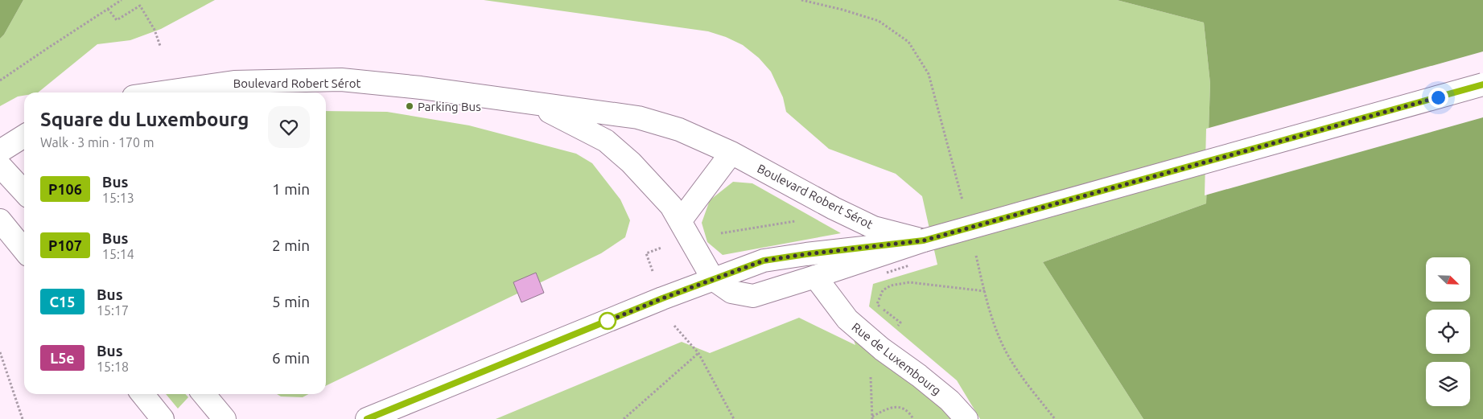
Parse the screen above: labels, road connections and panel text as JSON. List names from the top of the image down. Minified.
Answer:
{"streets":{"main road":["Boulevard Robert Sérot","Rue de Luxembourg"]},"crossings":[["Boulevard Robert Sérot","Rue de Luxembourg"]],"places":["Parking Bus"],"lines":["bus line P106"],"north":"bottom right","page":{"heading":["Square du Luxembourg","Walk · 3 min · 170 m"],"list":[{"mark":"P106","name":"Bus","note":"15:13","value":"1 min"},{"mark":"P107","name":"Bus","note":"15:14","value":"2 min"},{"mark":"C15","name":"Bus","note":"15:17","value":"5 min"},{"mark":"L5e","name":"Bus","note":"15:18","value":"6 min"}]}}
